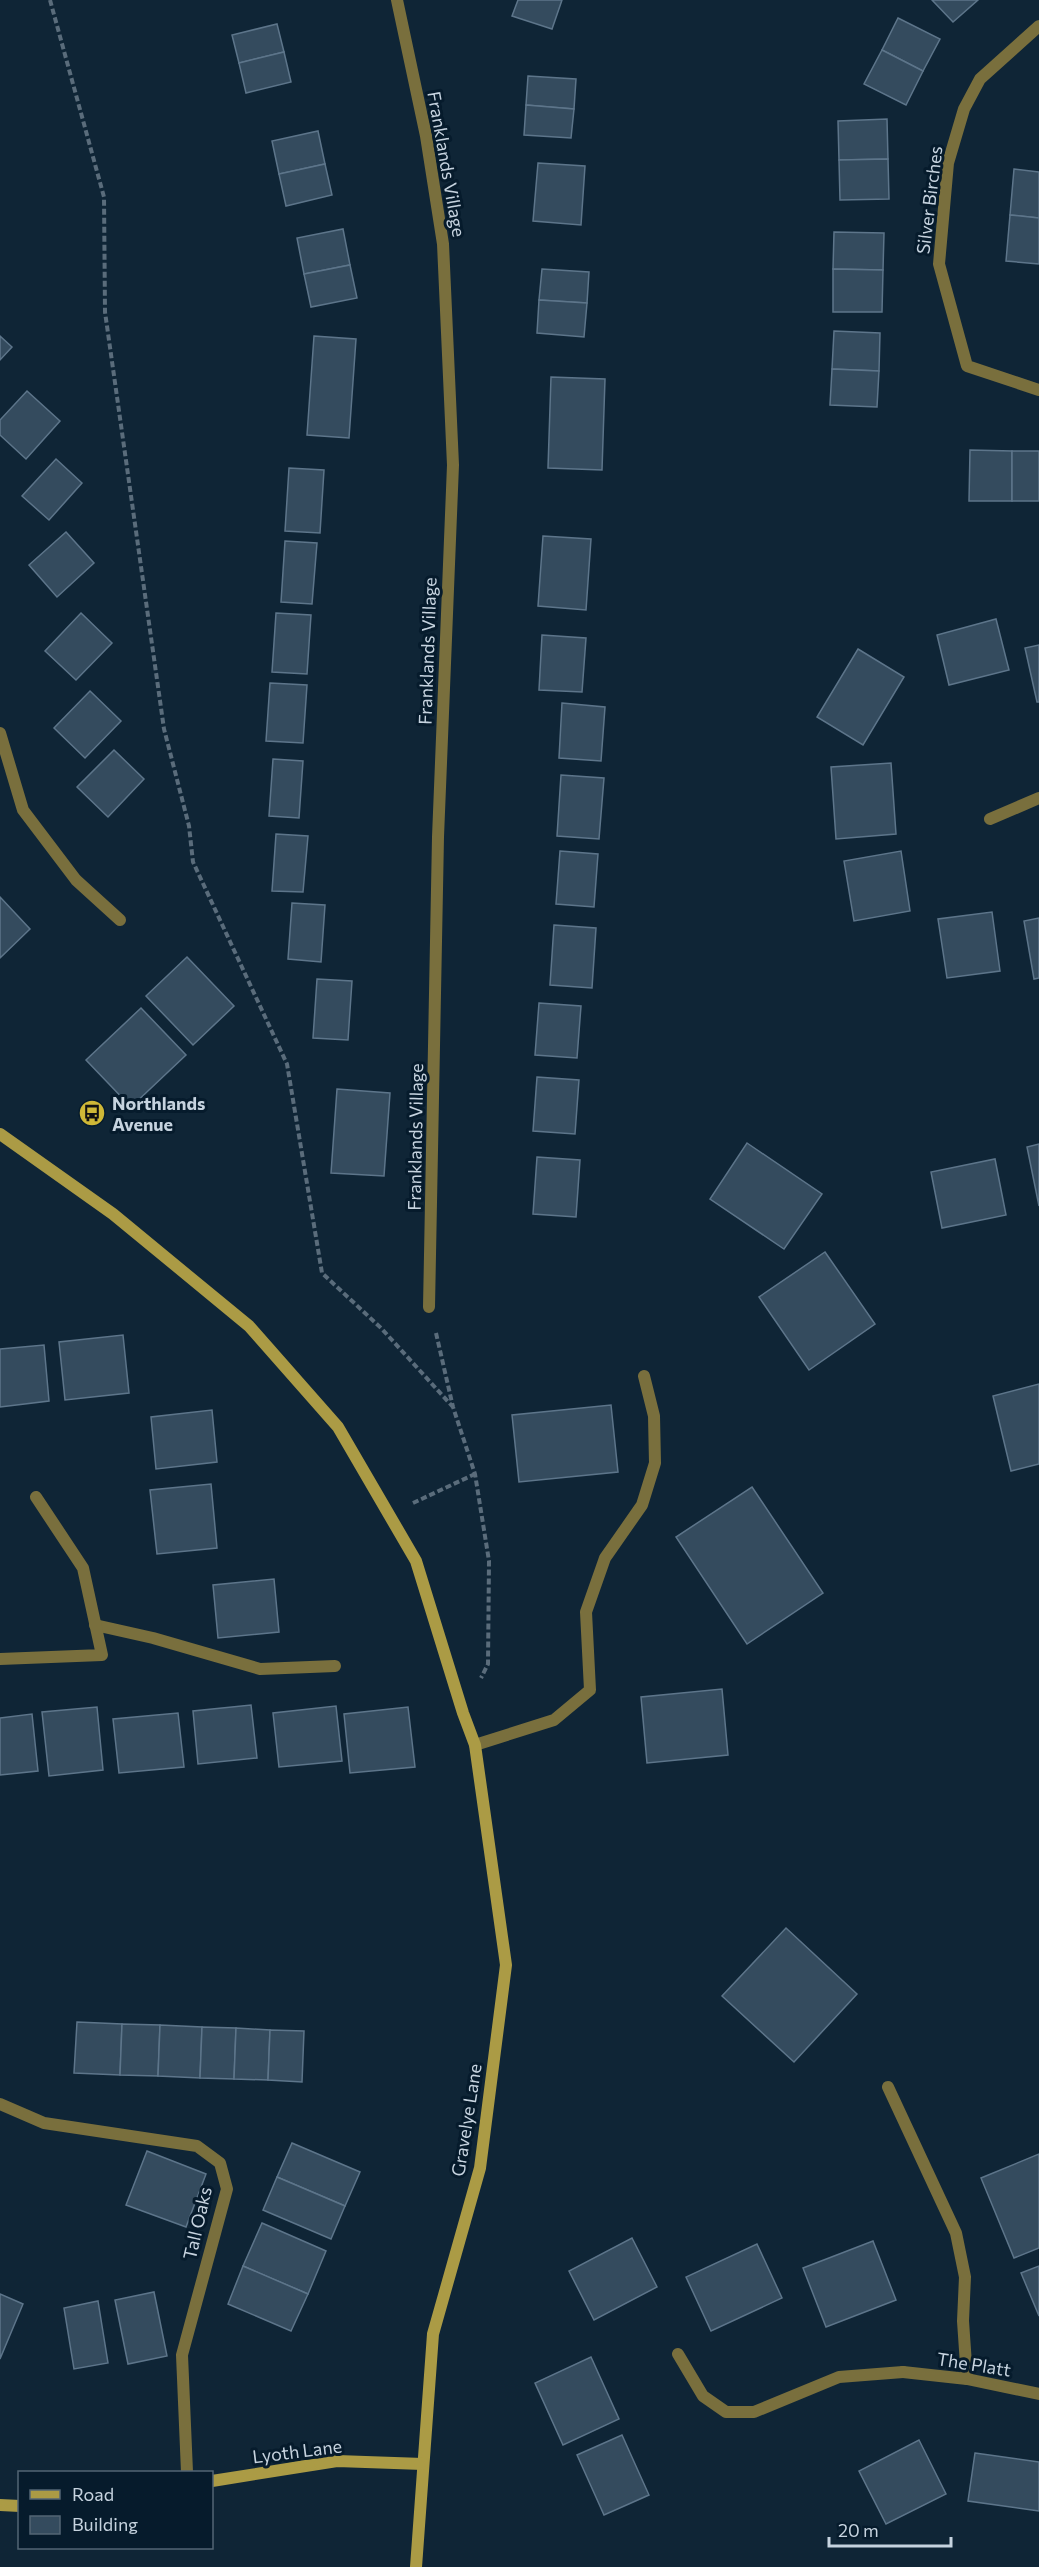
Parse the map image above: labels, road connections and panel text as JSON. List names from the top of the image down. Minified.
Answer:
{"streets":{"street":["Franklands Village","Silver Birches","Gravelye Lane","Tall Oaks","The Platt","Lyoth Lane"]},"crossings":[["Gravelye Lane","Lyoth Lane"]],"places":{"bus stop":["Northlands Avenue"]},"legend":["Road","Building"],"scale_bar":"20 m"}
